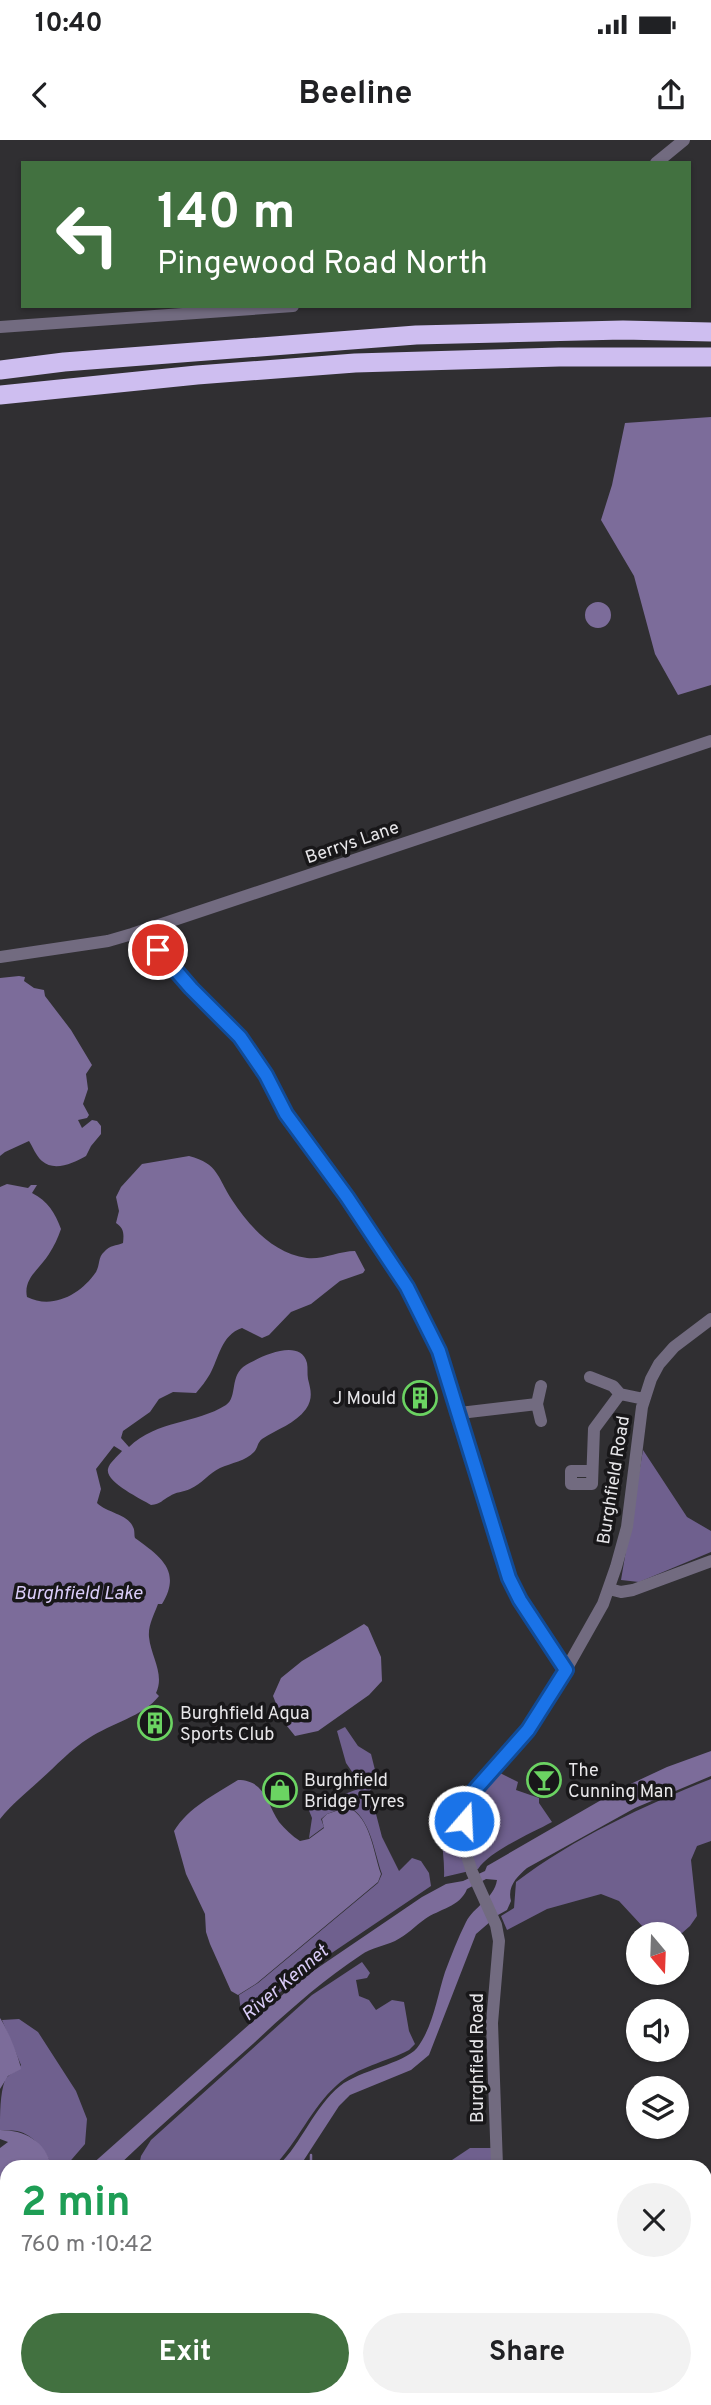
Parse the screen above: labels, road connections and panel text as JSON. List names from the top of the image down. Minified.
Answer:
{"streets":{"street":["Berrys Lane","Burghfield Road"]},"water":["Burghfield Lake","River Kennet"],"places":{"building":["J Mould","Burghfield Aqua Sports Club"],"bar":["The Cunning Man"],"shop":["Burghfield Bridge Tyres"]},"north":"bottom","page":{"status":"10:40","header":"Beeline","turn":["140 m","Pingewood Road North"],"heading":["2 min","760 m · 10:42"],"buttons":["Exit","Share"]}}
